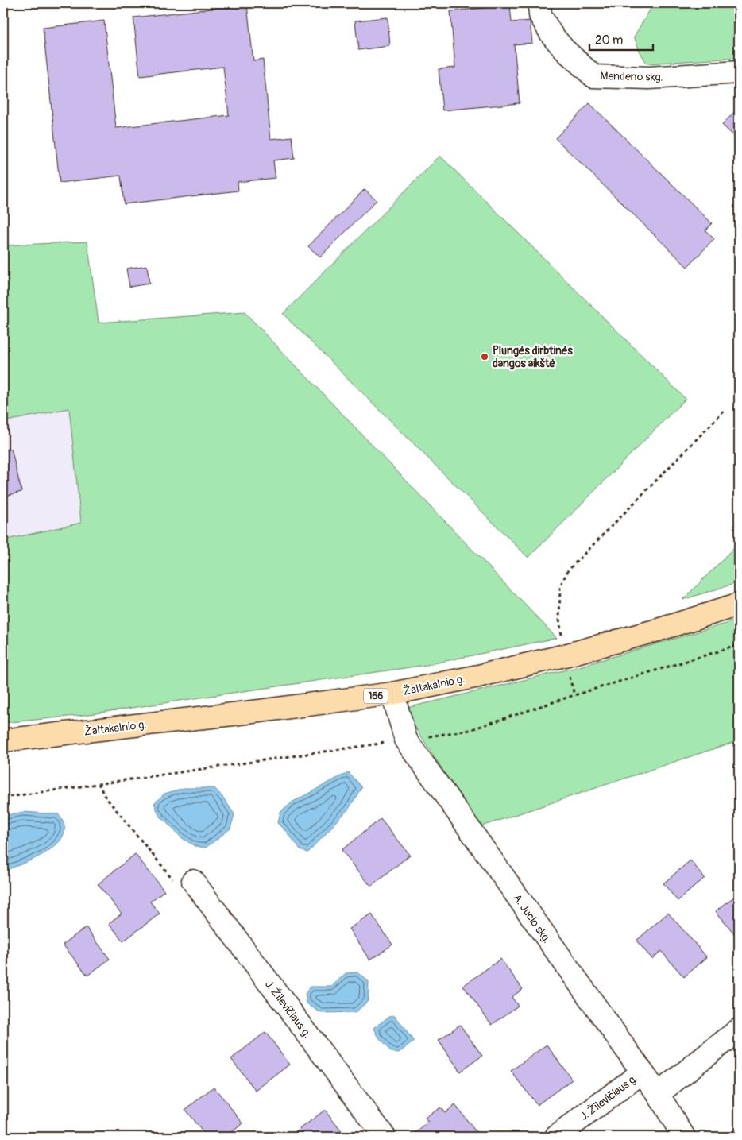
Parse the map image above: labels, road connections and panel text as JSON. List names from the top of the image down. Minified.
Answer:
{"streets":{"main road":["Žaltakalnio g.","166"],"street":["Mendeno skg.","A. Jucio skg.","J. Žilevičiaus g."]},"crossings":[["Žaltakalnio g.","A. Jucio skg."],["A. Jucio skg.","J. Žilevičiaus g."]],"places":["Plungės dirbtinės dangos aikštė"],"scale_bar":"20 m"}
